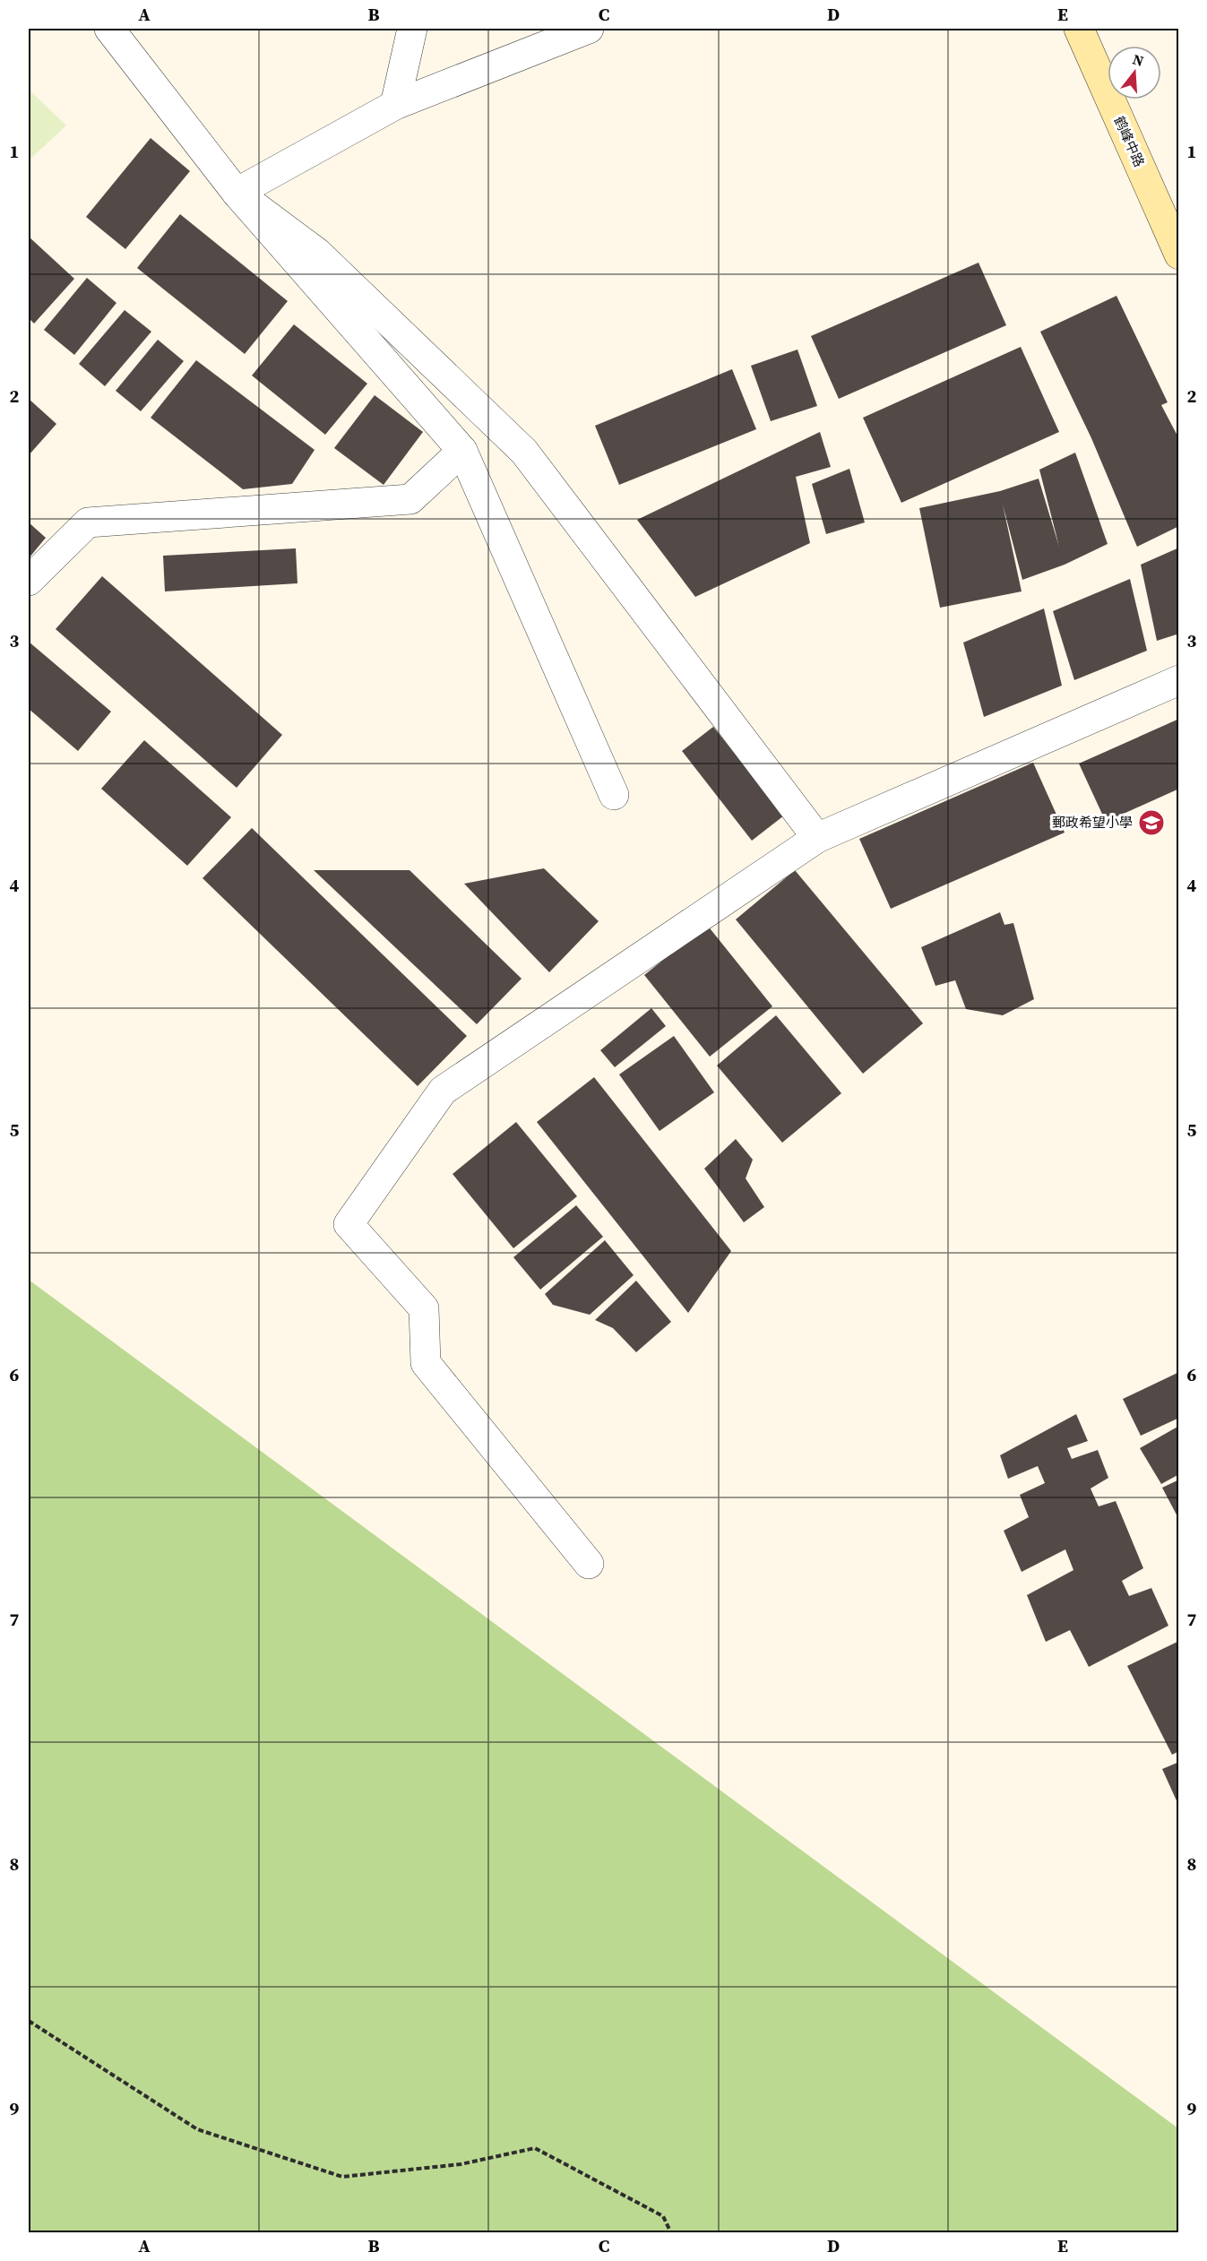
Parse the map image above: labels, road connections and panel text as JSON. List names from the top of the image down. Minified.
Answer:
{"streets":{"street":["鹤峰中路"]},"places":{"school or university":["郵政希望小學"]},"north":"top","grid":{"columns":["A","B","C","D","E"],"rows":["1","2","3","4","5","6","7","8","9"]}}
